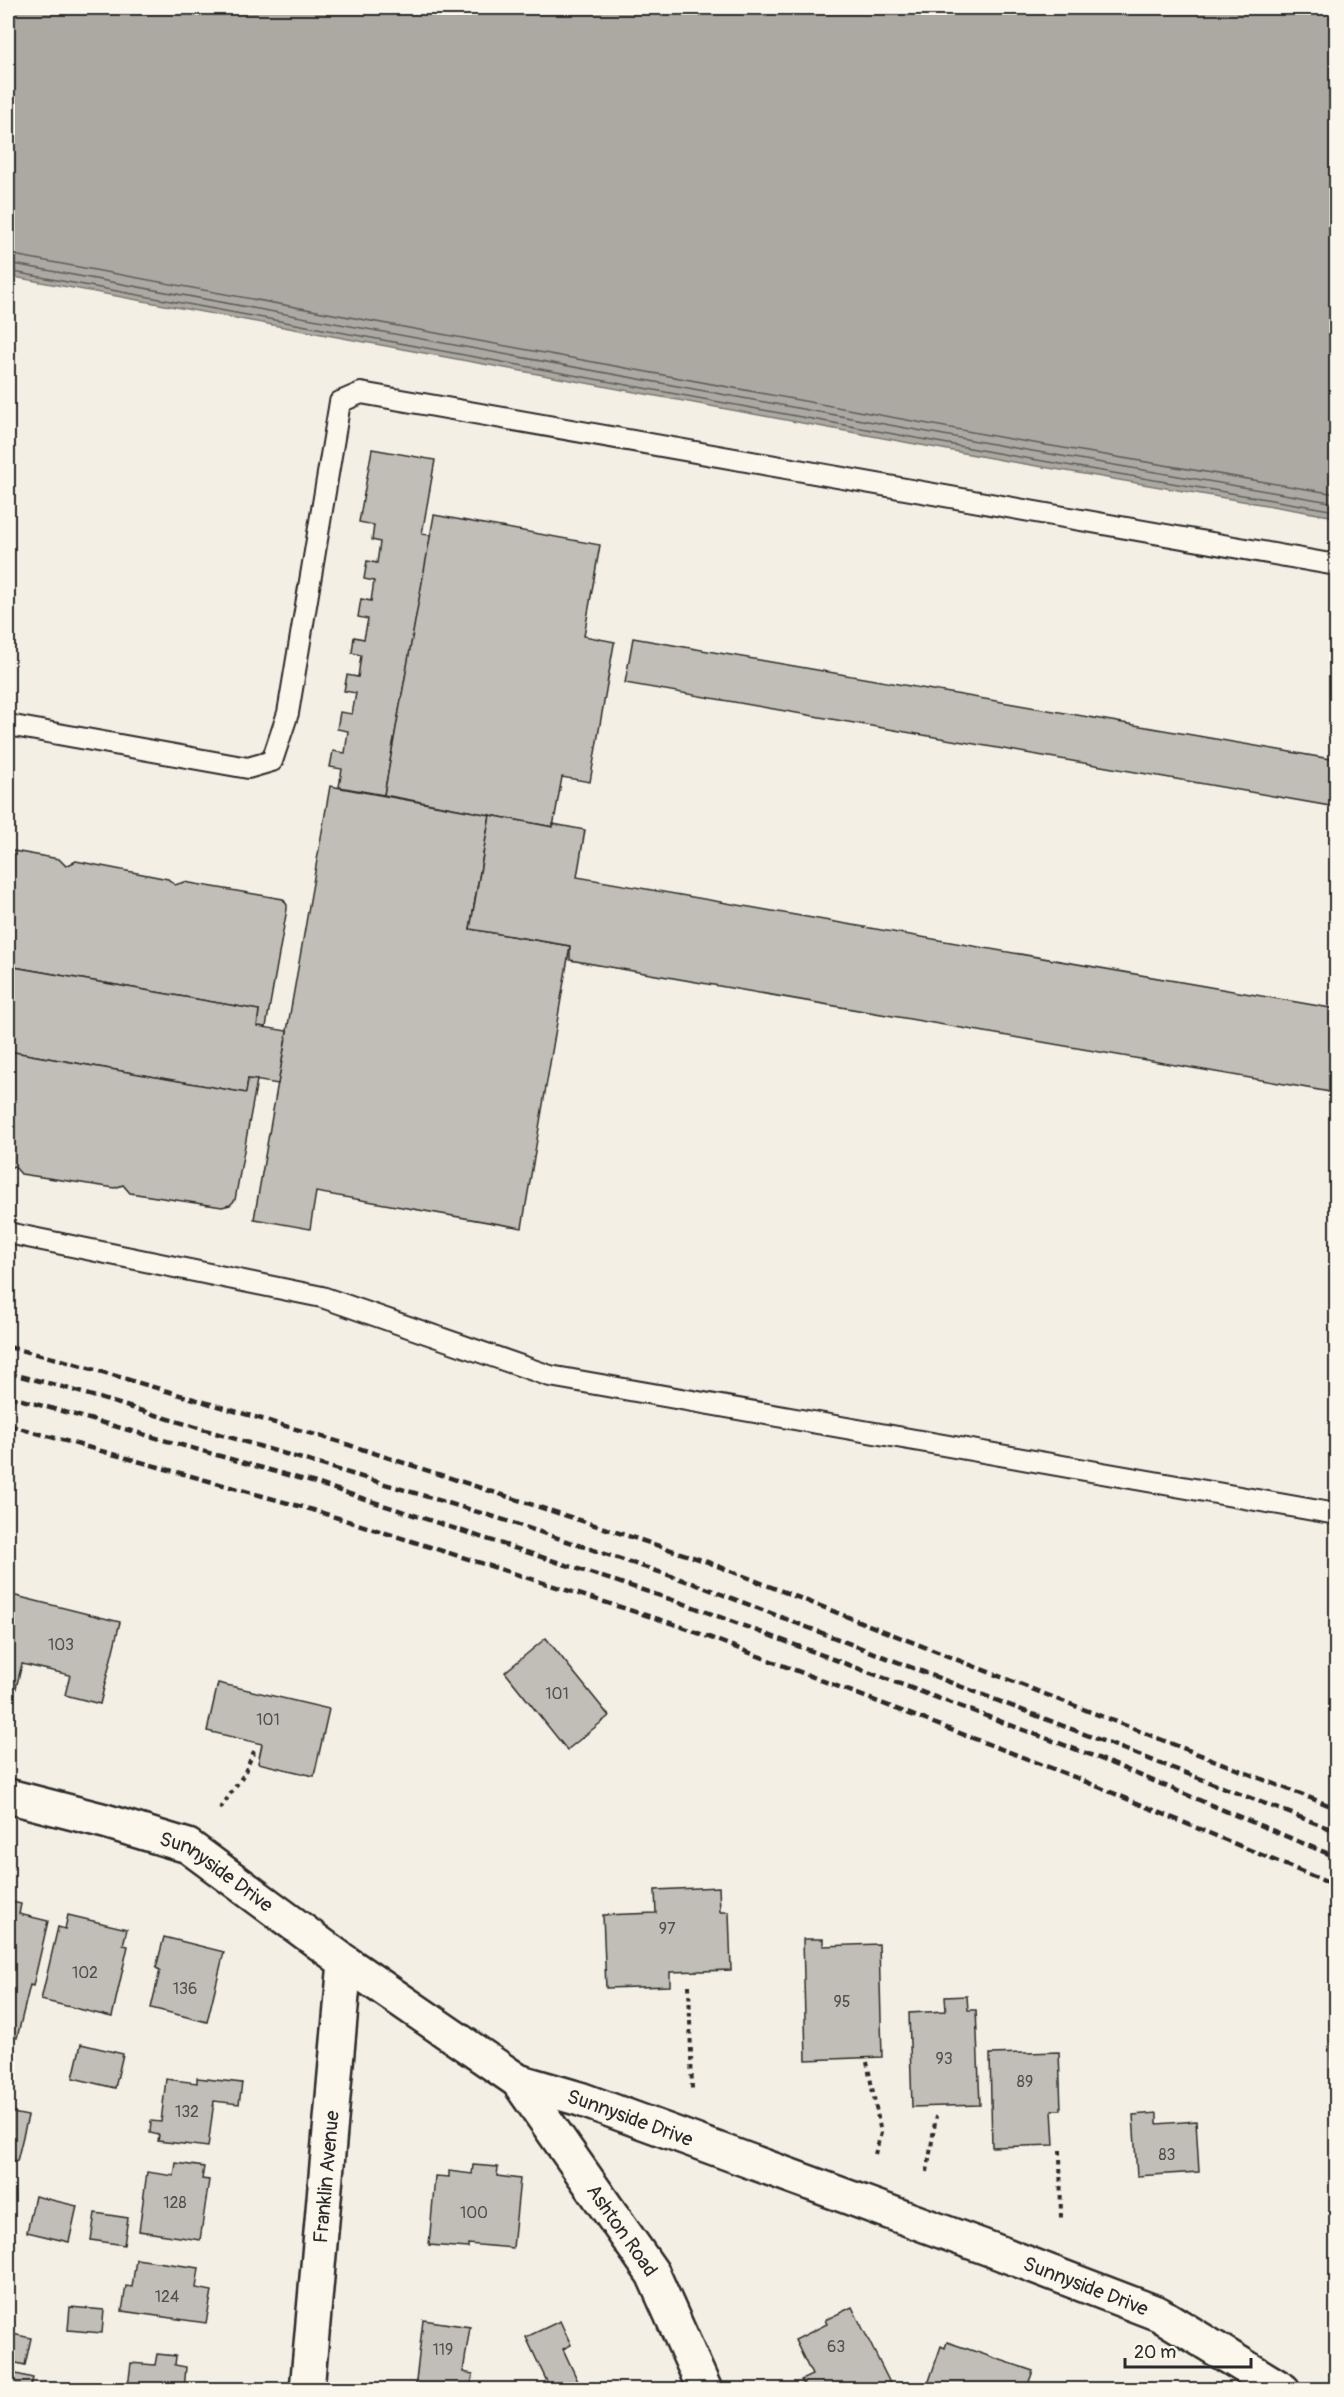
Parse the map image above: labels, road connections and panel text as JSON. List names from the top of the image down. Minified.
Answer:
{"streets":{"street":["Sunnyside Drive","Franklin Avenue","Ashton Road"]},"crossings":[["Sunnyside Drive","Franklin Avenue"],["Sunnyside Drive","Ashton Road"]],"house_numbers":["103","101","101","97","102","136","95","93","89","132","83","128","100","124","63","119"],"scale_bar":"20 m"}
